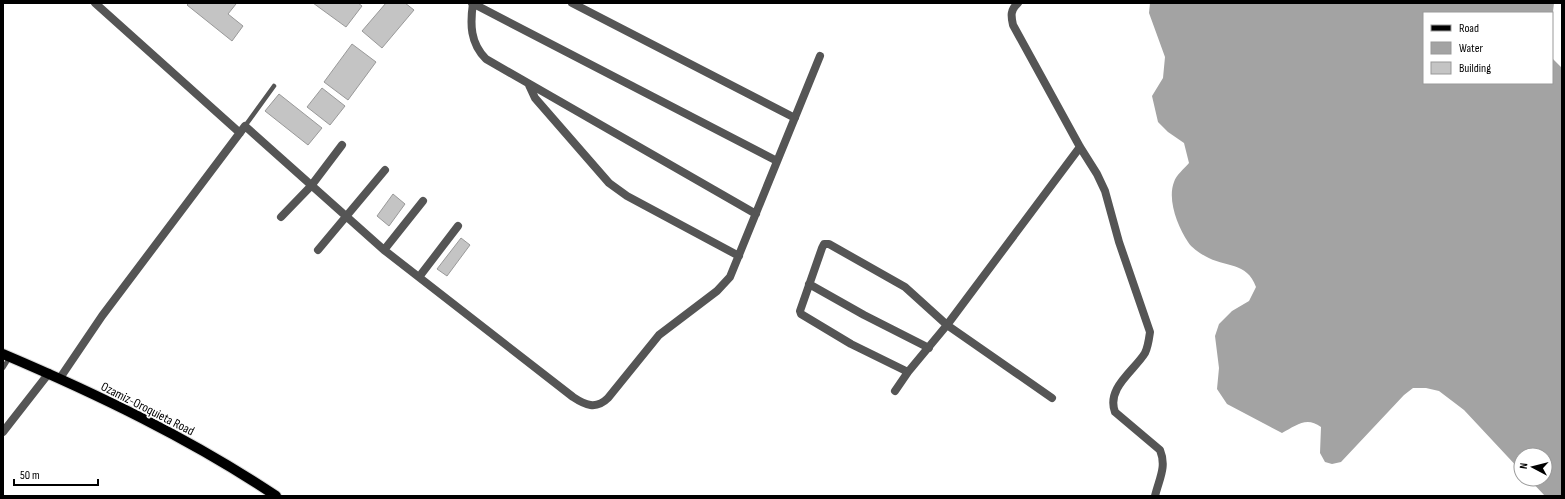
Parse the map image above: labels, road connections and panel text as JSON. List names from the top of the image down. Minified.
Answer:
{"streets":{"main road":["Ozamiz-Oroquieta Road"]},"legend":["Road","Water","Building"],"scale_bar":"50 m","north":"left"}
